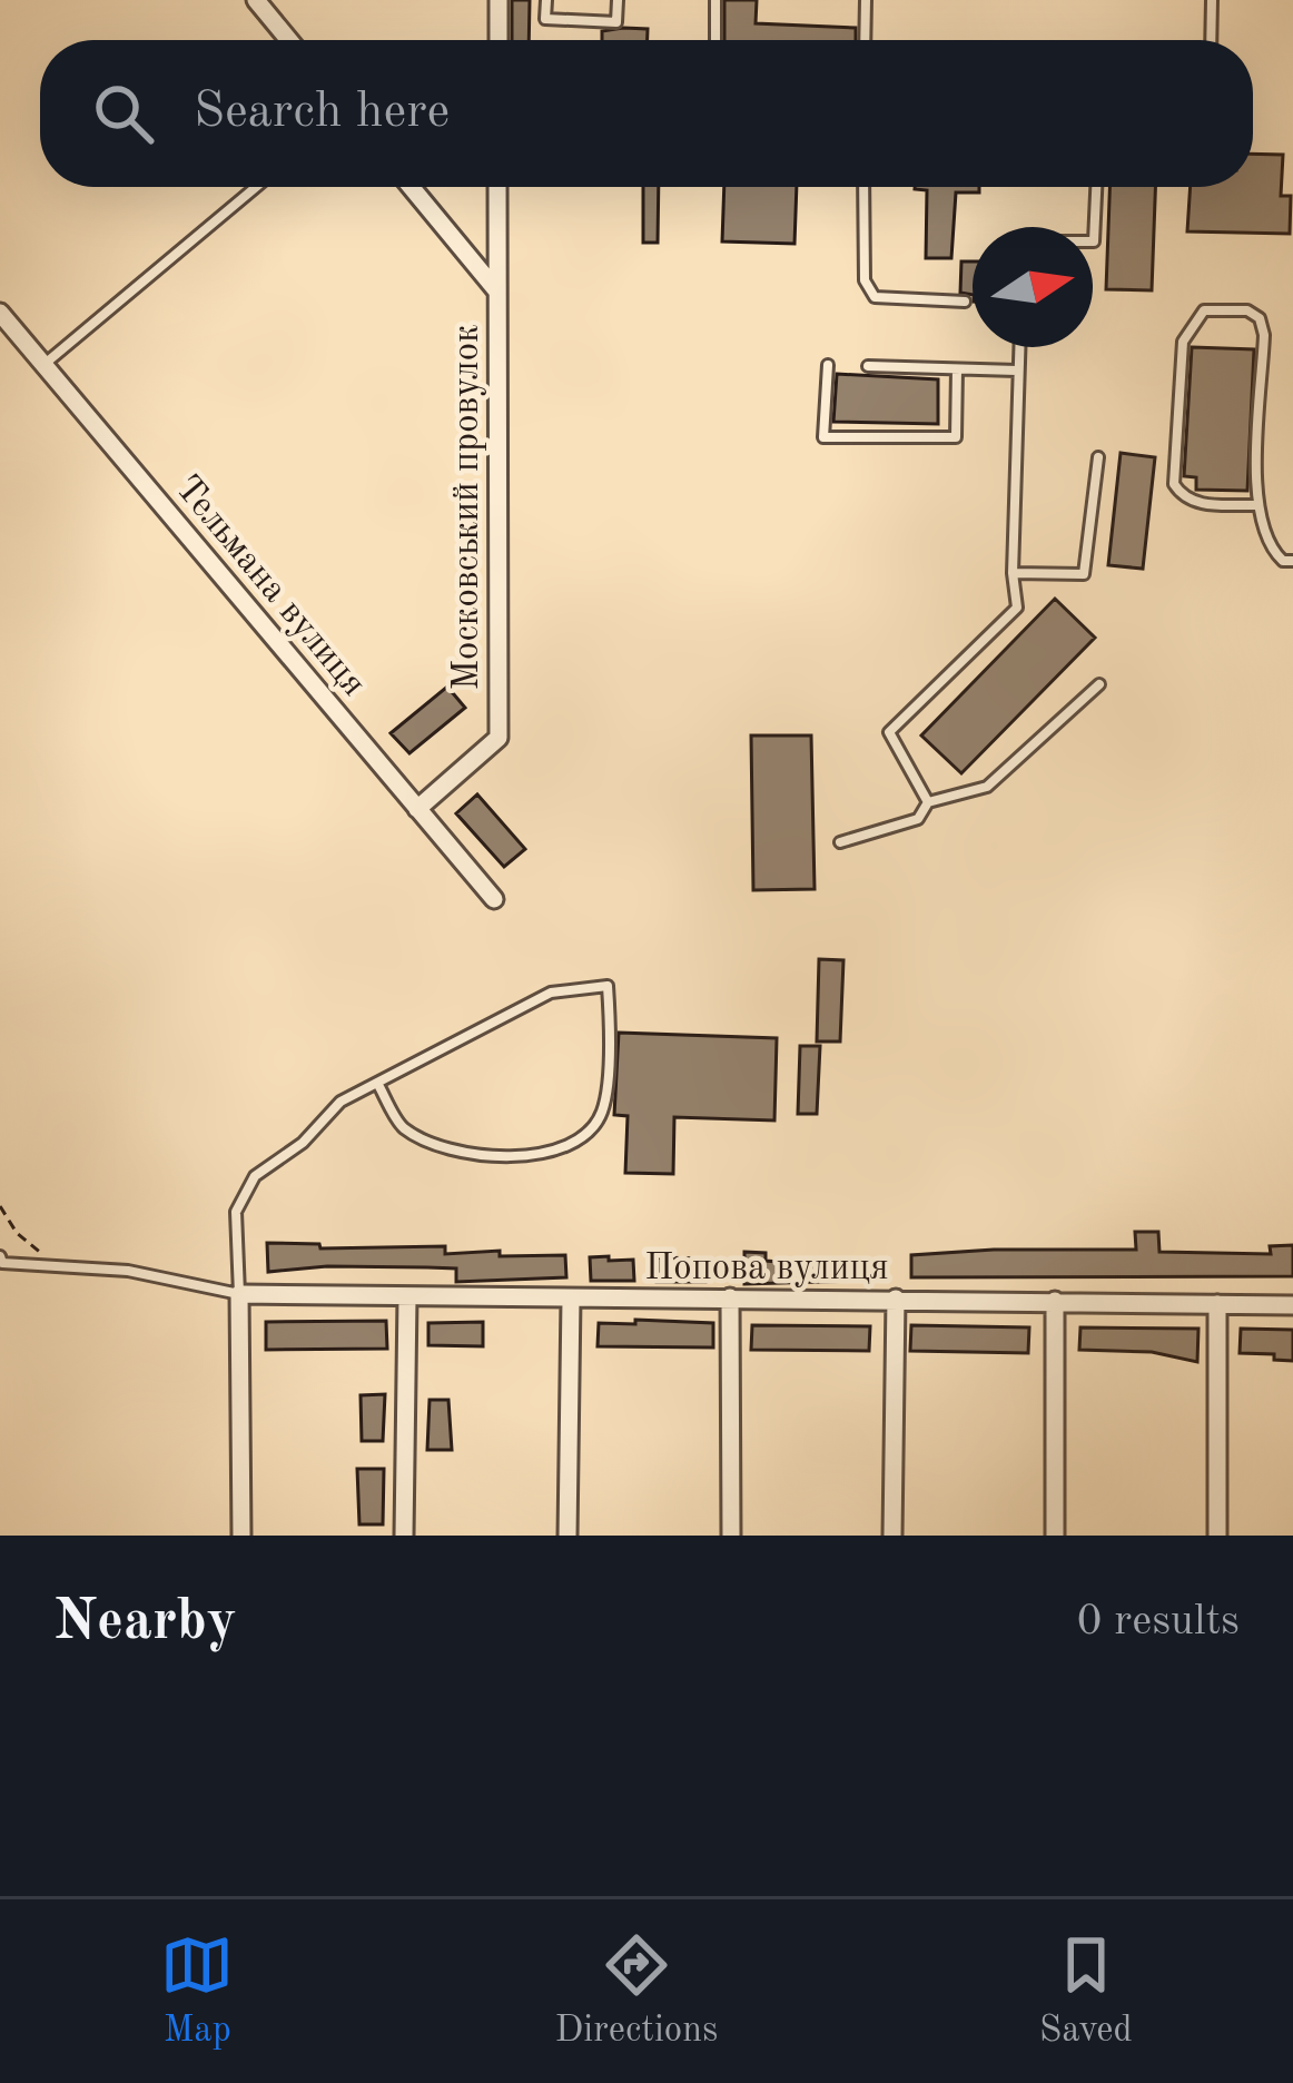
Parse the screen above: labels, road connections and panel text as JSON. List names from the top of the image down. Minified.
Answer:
{"streets":{"street":["Московський провулок","Тельмана вулиця","Попова вулиця"]},"crossings":[["Московський провулок","Тельмана вулиця"]],"north":"right","page":{"search":"Search here","heading":["Nearby","0 results"],"nav":["Map","Directions","Saved"]}}
